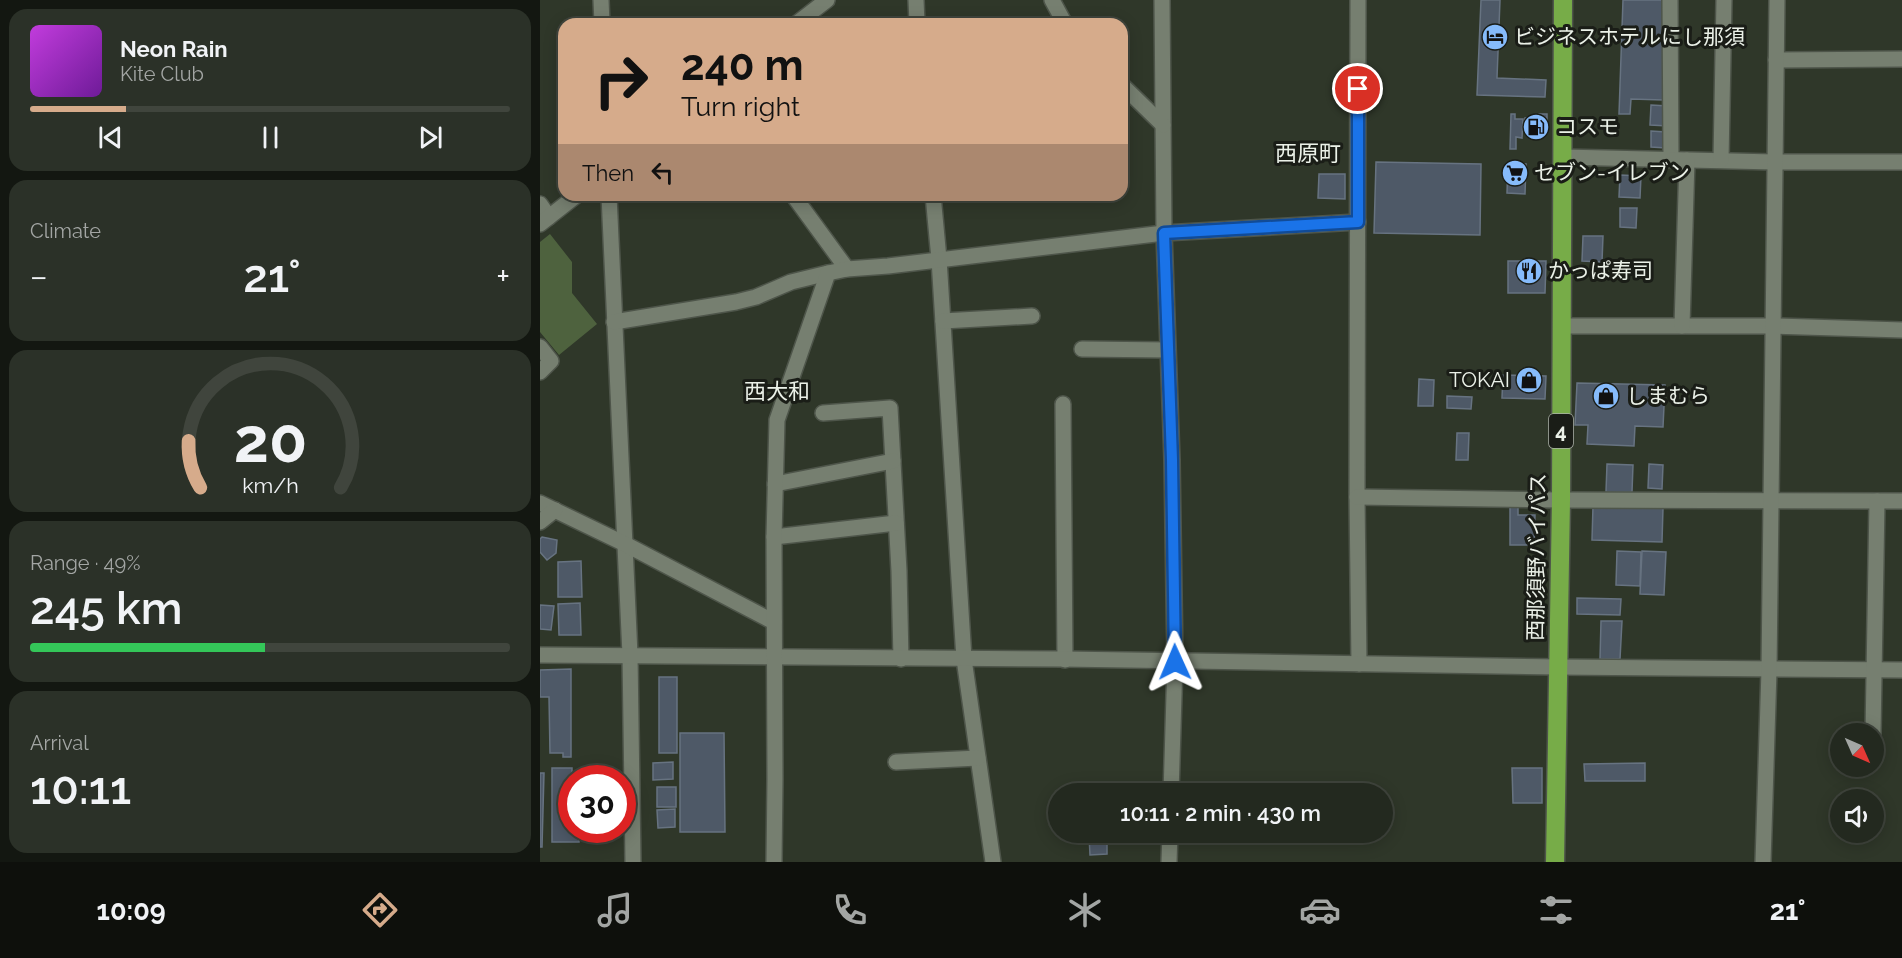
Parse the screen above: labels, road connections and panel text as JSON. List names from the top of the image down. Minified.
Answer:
{"streets":{"highway":["4","西那須野バイパス"]},"districts":["西原町","西大和"],"places":{"hotel":["ビジネスホテルにし那須"],"fuel station":["コスモ"],"supermarket":["セブン-イレブン"],"restaurant":["かっぱ寿司"],"shop":["TOKAI","しまむら"]},"north":"bottom right","page":{"turn":["240 m","Turn right"],"song":["Neon Rain","Kite Club"],"then":"Then","tile":["Climate",["Range · 49%","245 km"],["Arrival","10:11"]],"heat":["−","21°","+"],"limit":"30","trip":"10:11 · 2 min · 430 m","tabs":["10:09","21°"],"gauge":["20","km/h"]}}
